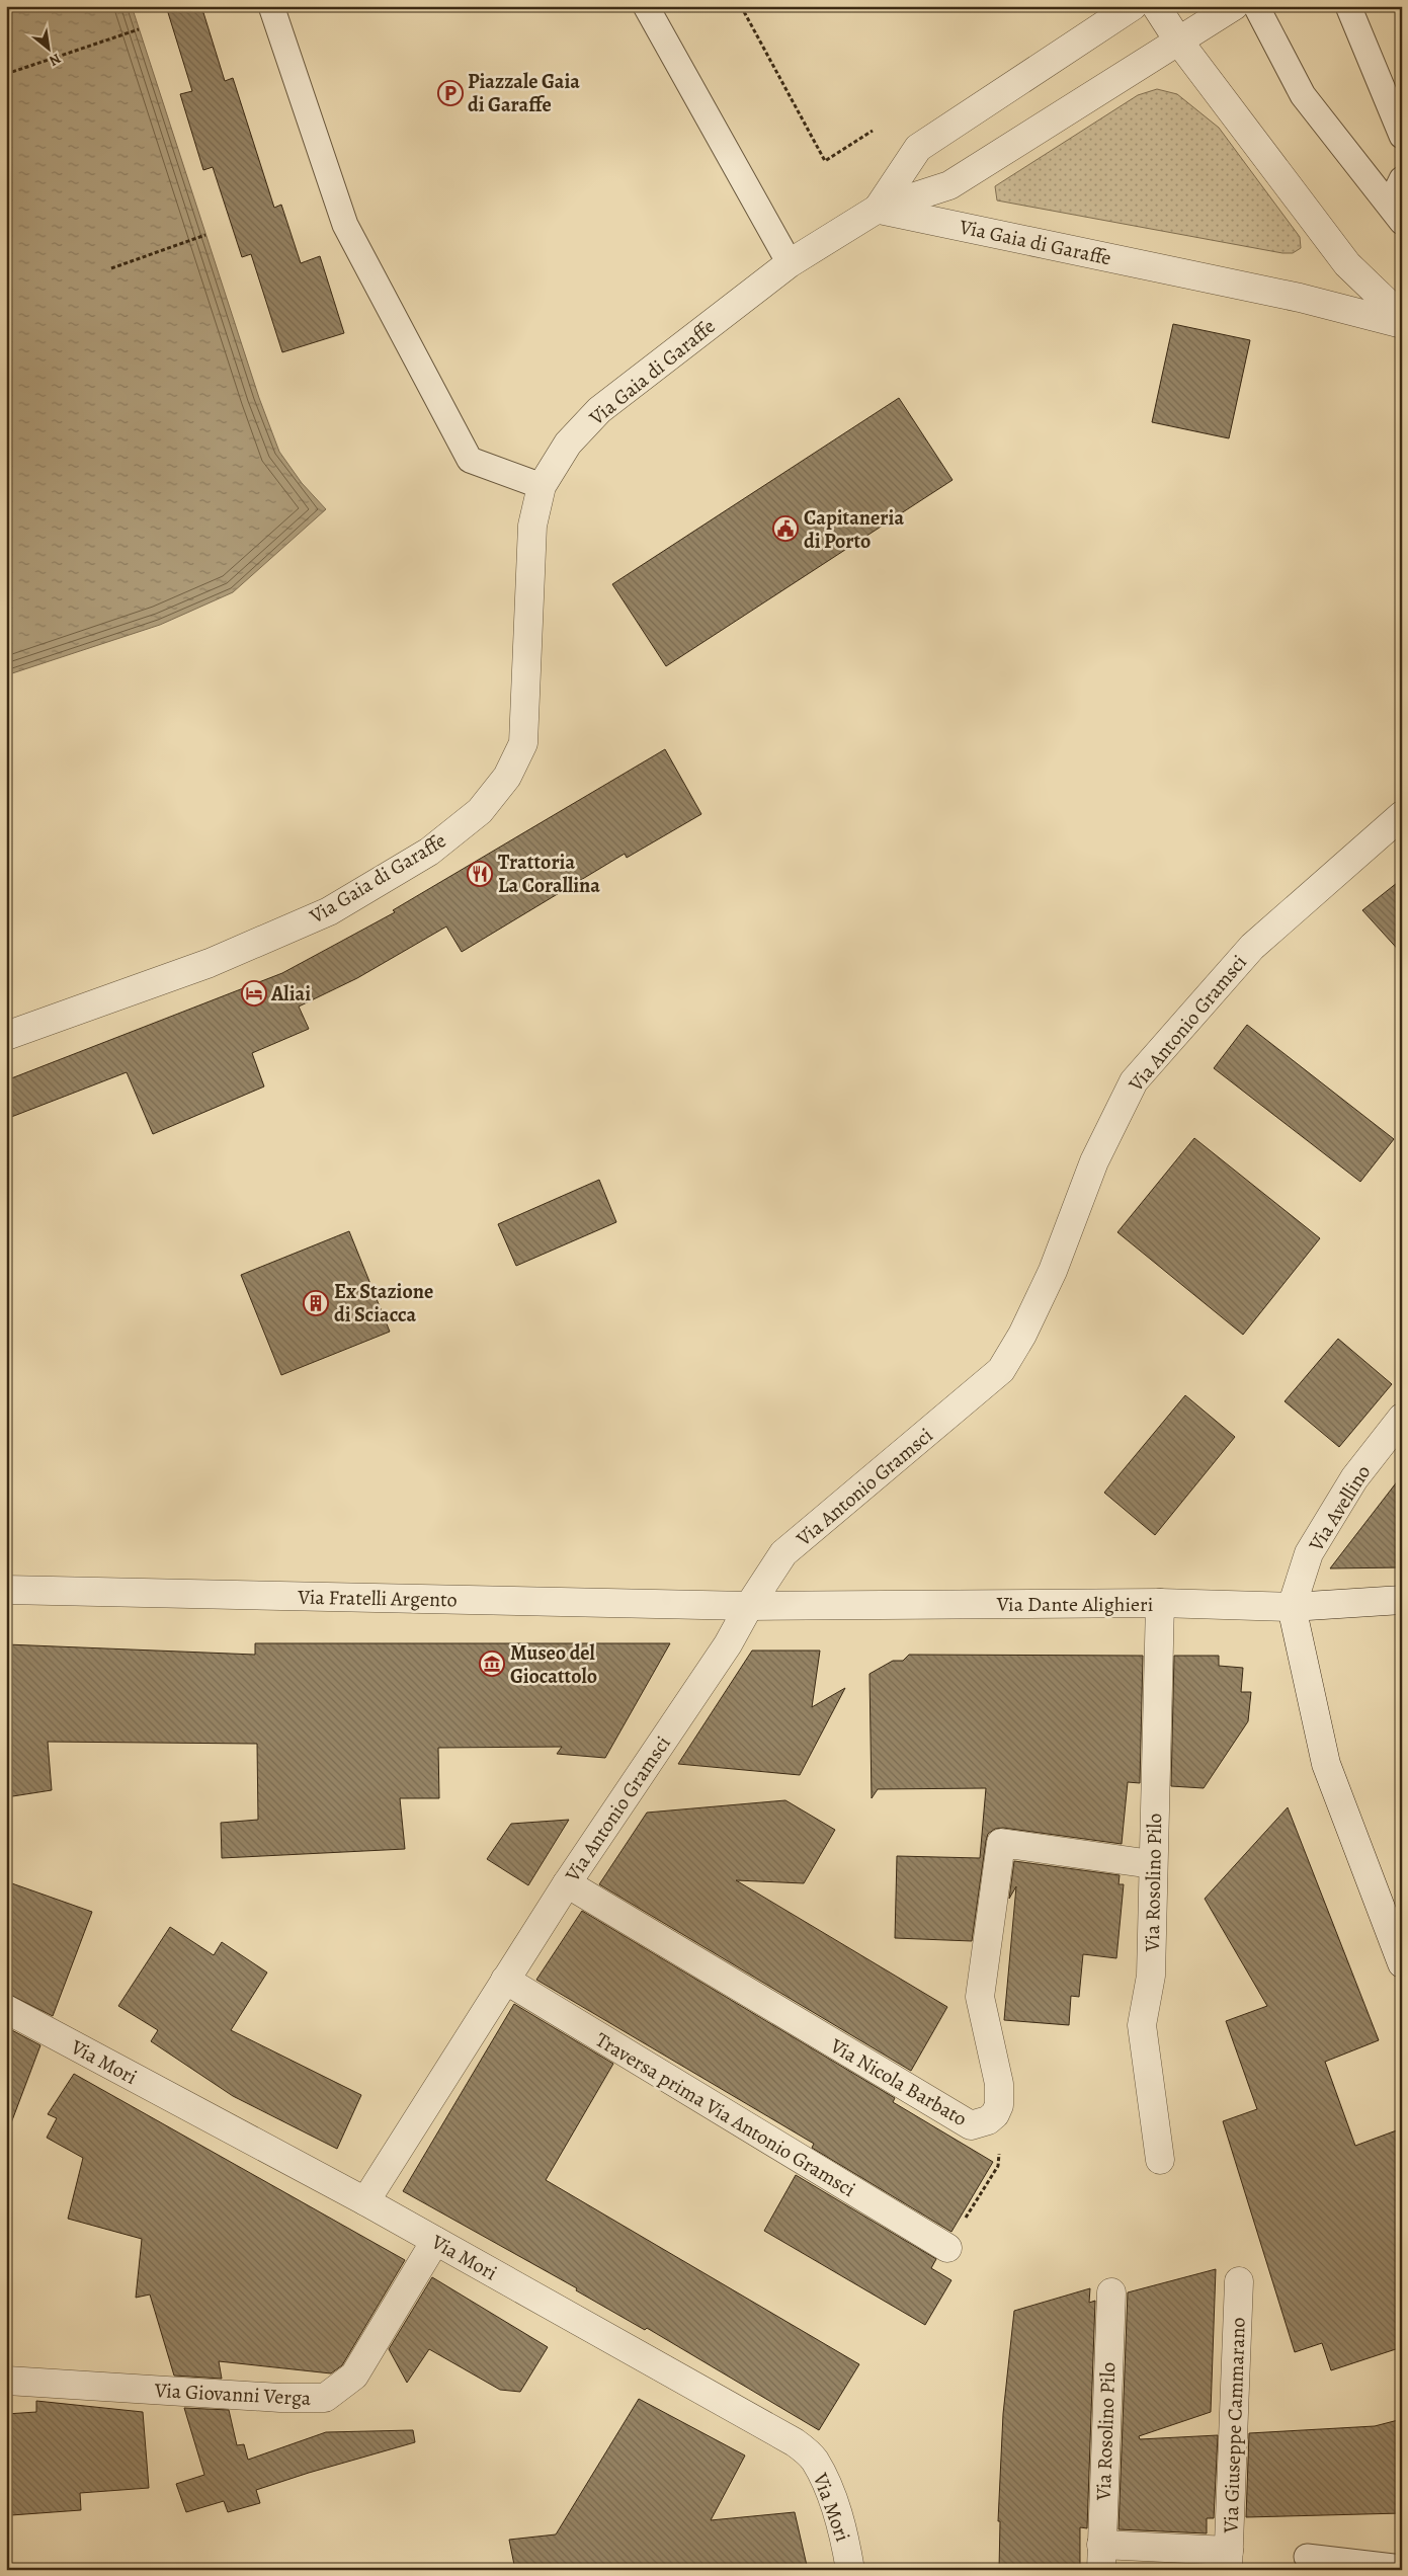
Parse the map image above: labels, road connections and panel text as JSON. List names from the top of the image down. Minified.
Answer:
{"streets":{"street":["Via Gaia di Garaffe","Via Antonio Gramsci","Via Avellino","Via Fratelli Argento","Via Dante Alighieri","Via Rosolino Pilo","Via Mori","Via Nicola Barbato","Traversa prima Via Antonio Gramsci","Via Giovanni Verga","Via Giuseppe Cammarano"]},"crossings":[["Via Antonio Gramsci","Via Fratelli Argento"],["Via Antonio Gramsci","Via Dante Alighieri"],["Via Antonio Gramsci","Via Mori"],["Via Antonio Gramsci","Via Nicola Barbato"],["Via Antonio Gramsci","Traversa prima Via Antonio Gramsci"],["Via Avellino","Via Dante Alighieri"],["Via Fratelli Argento","Via Dante Alighieri"],["Via Dante Alighieri","Via Rosolino Pilo"],["Via Rosolino Pilo","Via Nicola Barbato"],["Via Mori","Via Giovanni Verga"]],"places":{"parking":["Piazzale Gaia di Garaffe"],"public building":["Capitaneria di Porto"],"restaurant":["Trattoria La Corallina"],"hotel":["Aliai"],"building":["Ex Stazione di Sciacca"],"museum":["Museo del Giocattolo"]},"north":"bottom right"}
